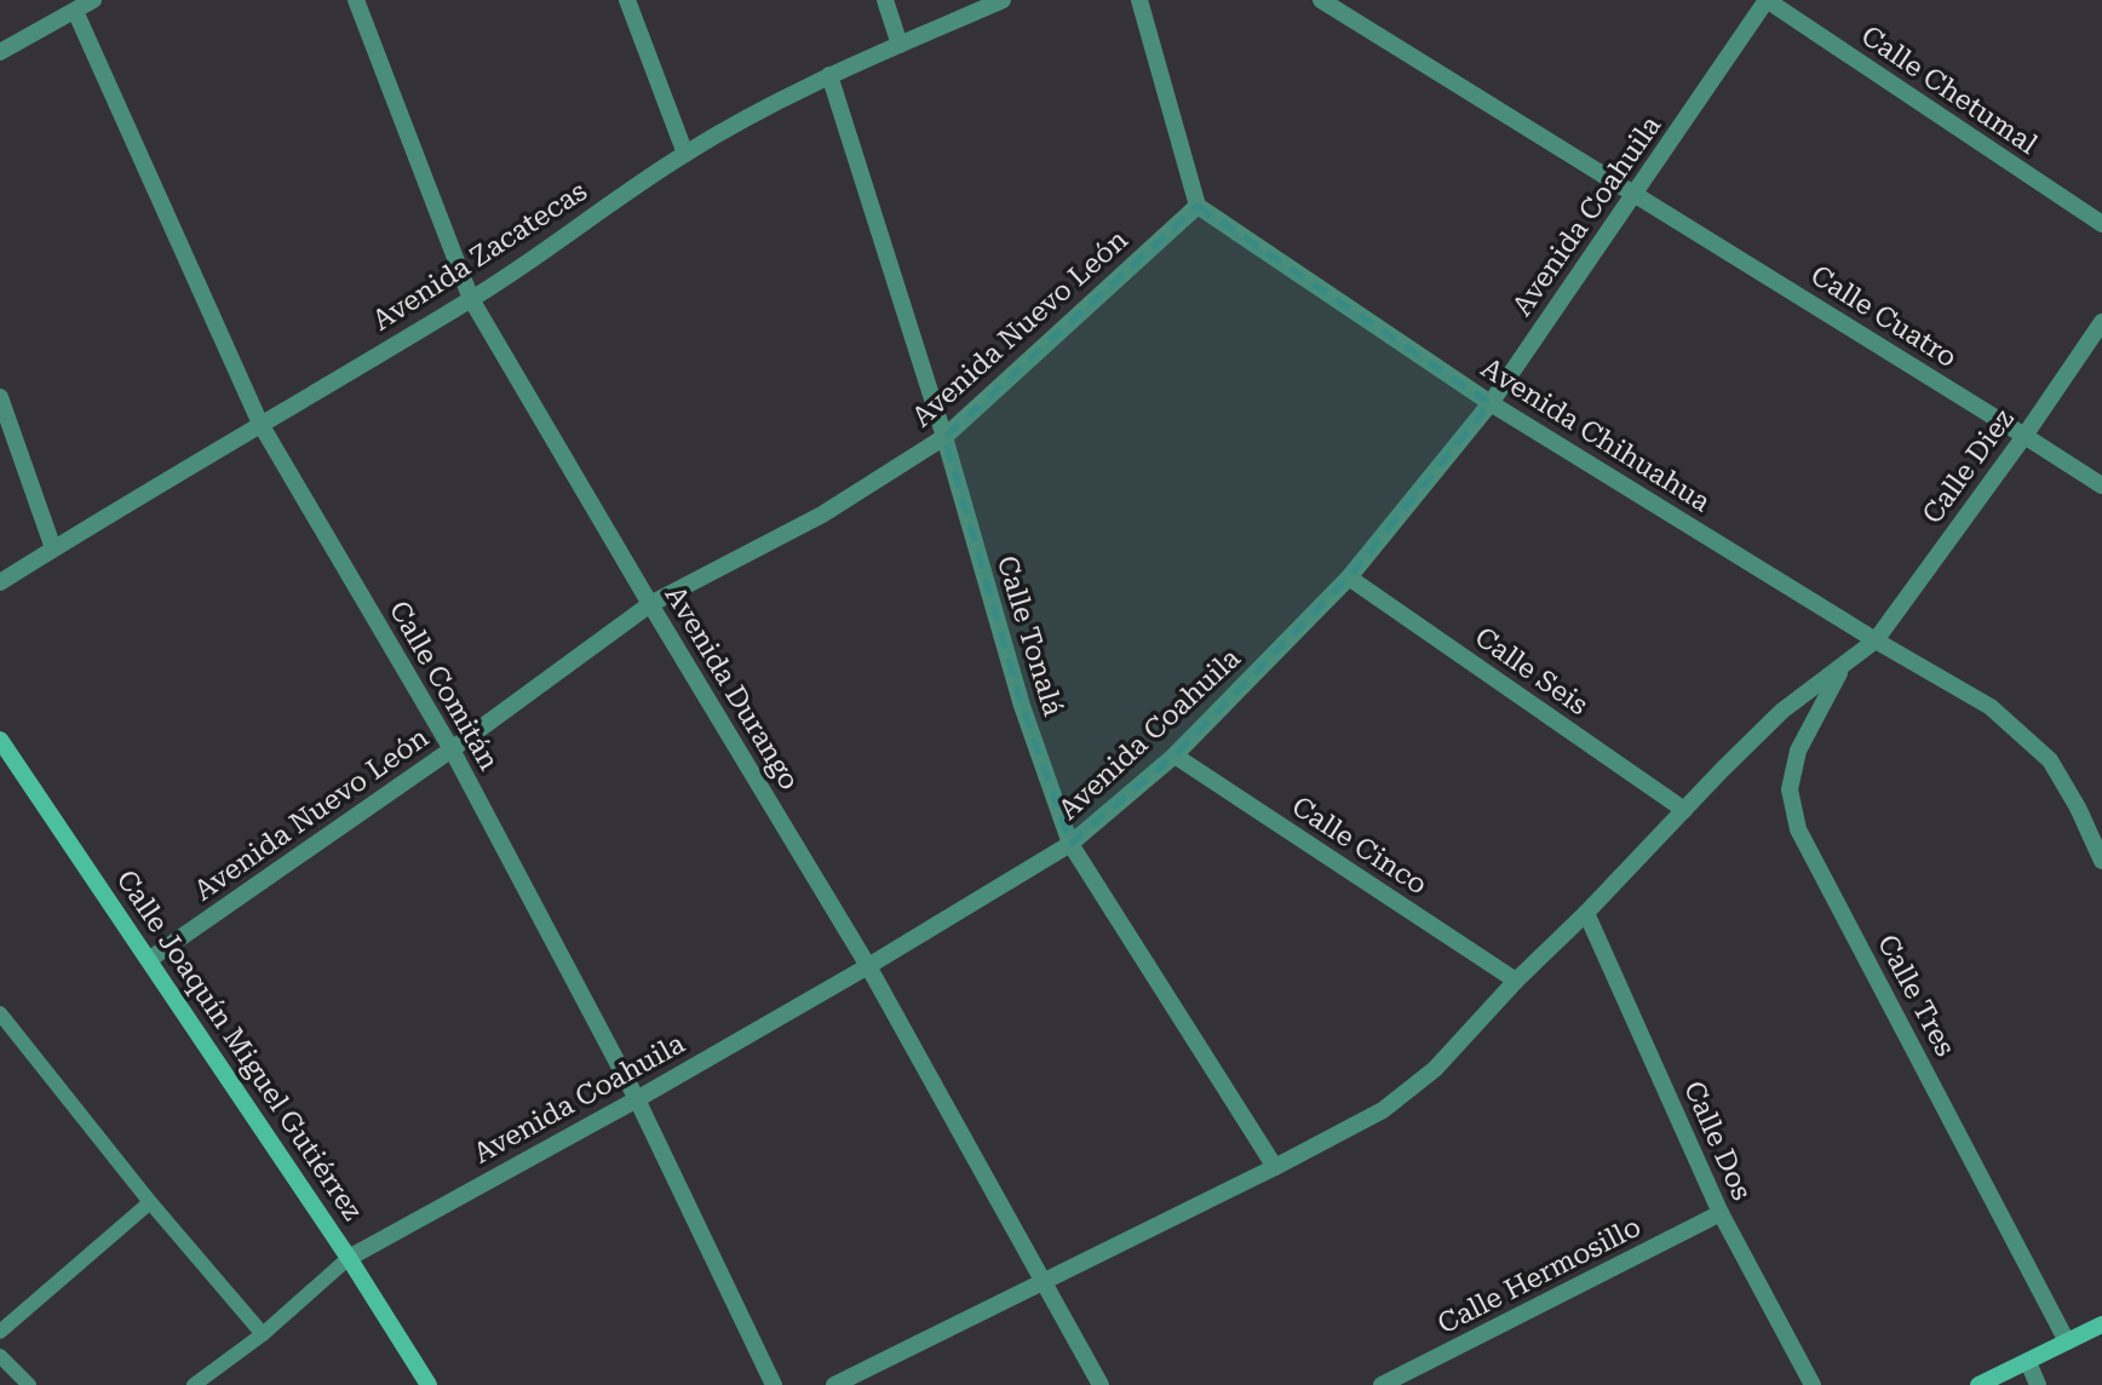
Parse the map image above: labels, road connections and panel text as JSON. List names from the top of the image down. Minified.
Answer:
{"streets":{"main road":["Calle Joaquín Miguel Gutiérrez"],"street":["Calle Chetumal","Avenida Coahuila","Avenida Zacatecas","Calle Cuatro","Avenida Nuevo León","Avenida Chihuahua","Calle Diez","Calle Tonalá","Calle Seis","Calle Comitán","Avenida Durango","Calle Cinco","Calle Tres","Calle Dos","Calle Hermosillo"]},"crossings":[["Calle Chetumal","Avenida Coahuila"],["Avenida Coahuila","Calle Cuatro"],["Avenida Coahuila","Avenida Chihuahua"],["Avenida Coahuila","Calle Tonalá"],["Avenida Coahuila","Calle Seis"],["Avenida Coahuila","Calle Comitán"],["Avenida Coahuila","Avenida Durango"],["Avenida Coahuila","Calle Cinco"],["Avenida Coahuila","Calle Joaquín Miguel Gutiérrez"],["Avenida Zacatecas","Calle Tonalá"],["Avenida Zacatecas","Calle Comitán"],["Avenida Zacatecas","Avenida Durango"],["Calle Cuatro","Calle Diez"],["Avenida Nuevo León","Avenida Chihuahua"],["Avenida Nuevo León","Calle Tonalá"],["Avenida Nuevo León","Calle Comitán"],["Avenida Nuevo León","Avenida Durango"],["Avenida Nuevo León","Calle Joaquín Miguel Gutiérrez"],["Avenida Chihuahua","Calle Diez"],["Calle Diez","Calle Tonalá"],["Calle Diez","Calle Seis"],["Calle Diez","Avenida Durango"],["Calle Diez","Calle Cinco"],["Calle Diez","Calle Tres"],["Calle Diez","Calle Dos"],["Calle Dos","Calle Hermosillo"]]}
